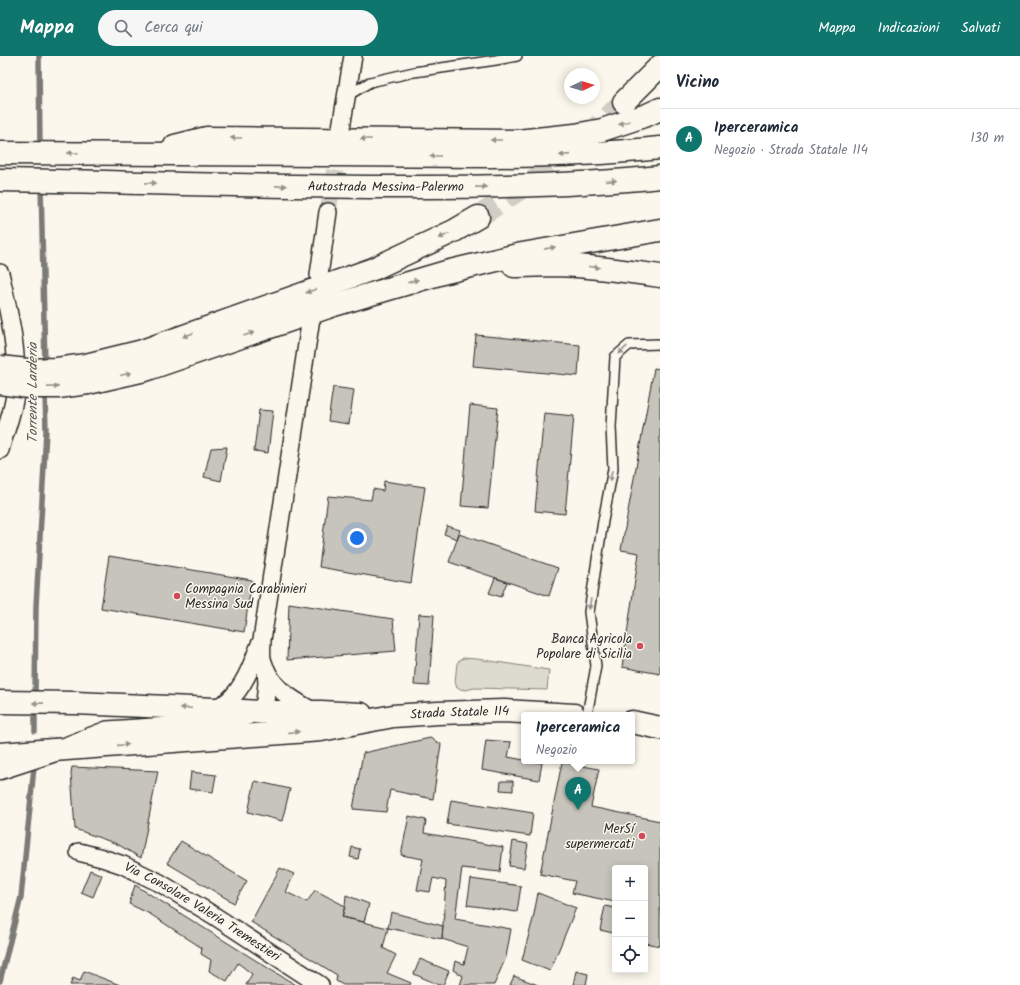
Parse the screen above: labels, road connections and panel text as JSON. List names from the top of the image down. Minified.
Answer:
{"streets":{"main road":["Autostrada Messina-Palermo","Strada Statale 114"],"street":["Via Consolare Valeria Tremestieri"]},"water":["Torrente Larderia"],"places":["Compagnia Carabinieri Messina Sud","Banca Agricola Popolare di Sicilia","MerSí supermercati"],"north":"right","page":{"header":"Mappa","search":"Cerca qui","nav":["Mappa","Indicazioni","Salvati"],"heading":"Vicino","list":[{"mark":"A","name":"Iperceramica","note":"Negozio · Strada Statale 114","value":"130 m"}],"popup":["Iperceramica","Negozio"],"pins":"A","map_buttons":["+","−"]}}
